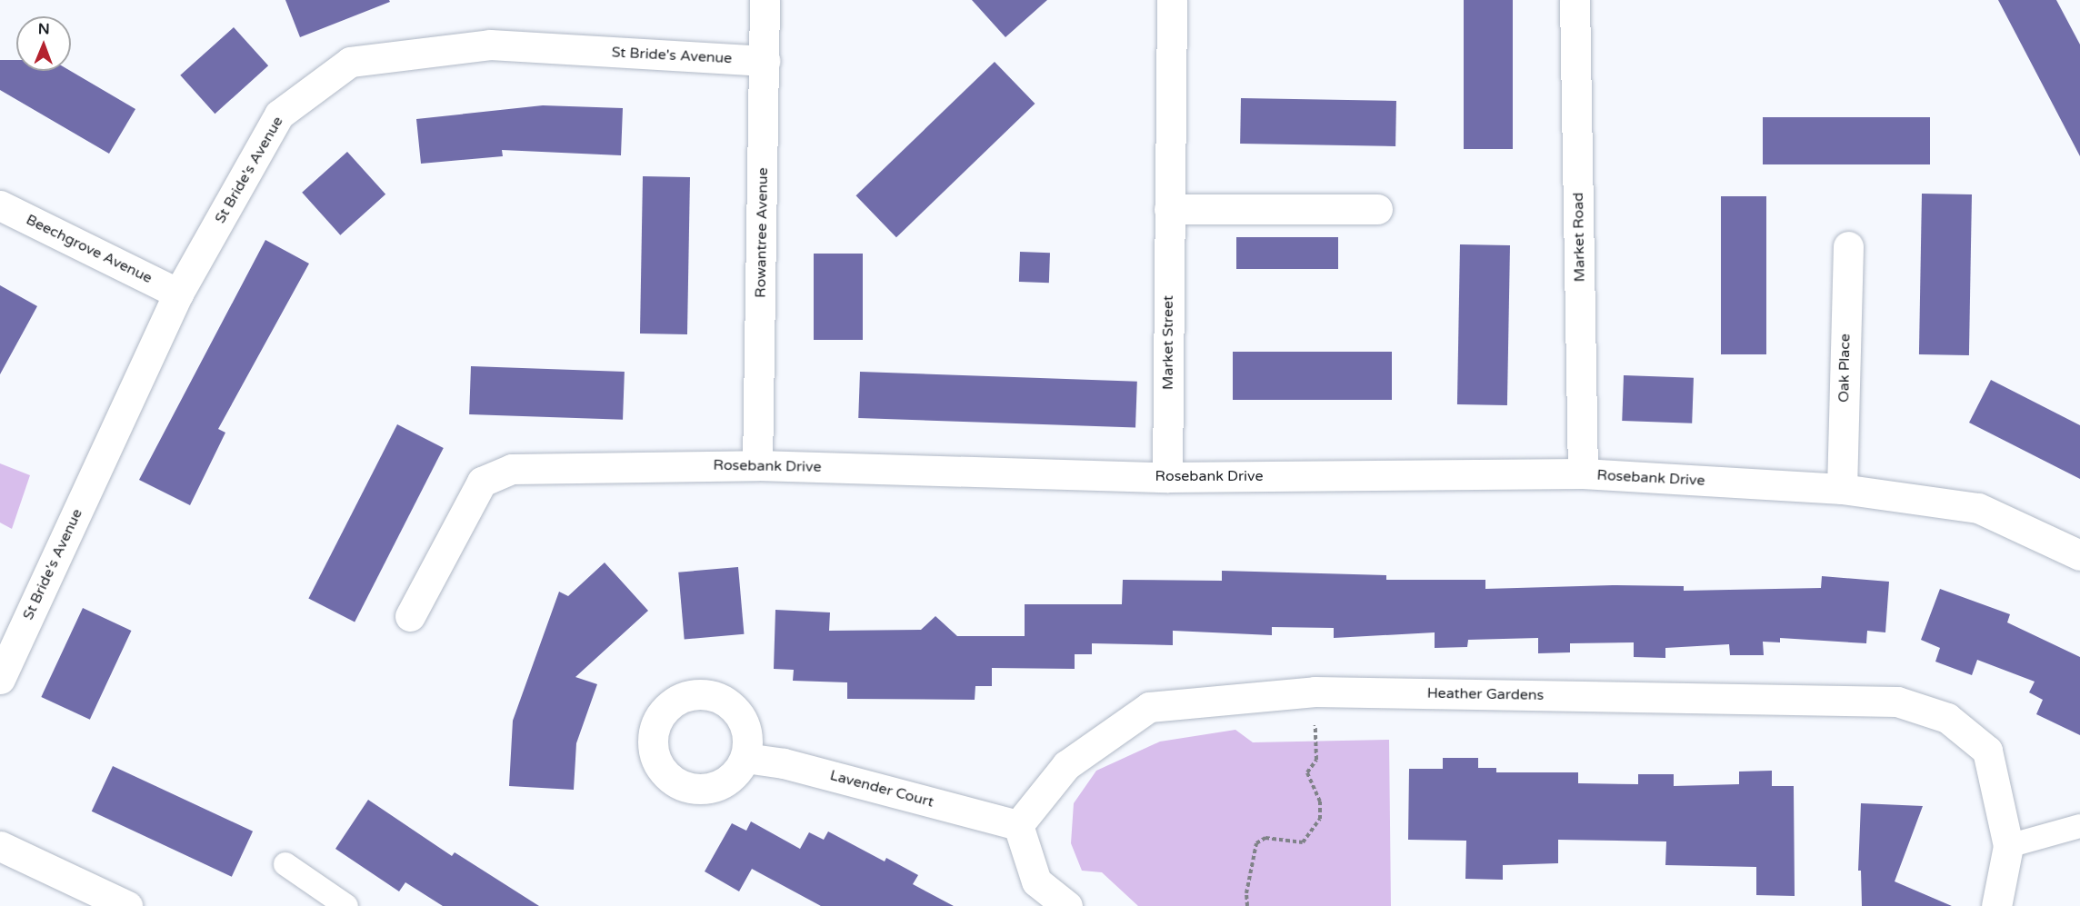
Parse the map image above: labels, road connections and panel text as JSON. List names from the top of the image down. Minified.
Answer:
{"streets":{"street":["St Bride's Avenue","Rowantree Avenue","Market Road","Beechgrove Avenue","Market Street","Oak Place","Rosebank Drive","Heather Gardens","Lavender Court"]},"crossings":[["St Bride's Avenue","Rowantree Avenue"],["St Bride's Avenue","Beechgrove Avenue"],["Rowantree Avenue","Rosebank Drive"],["Market Road","Rosebank Drive"],["Market Street","Rosebank Drive"],["Oak Place","Rosebank Drive"],["Heather Gardens","Lavender Court"]],"north":"top"}
